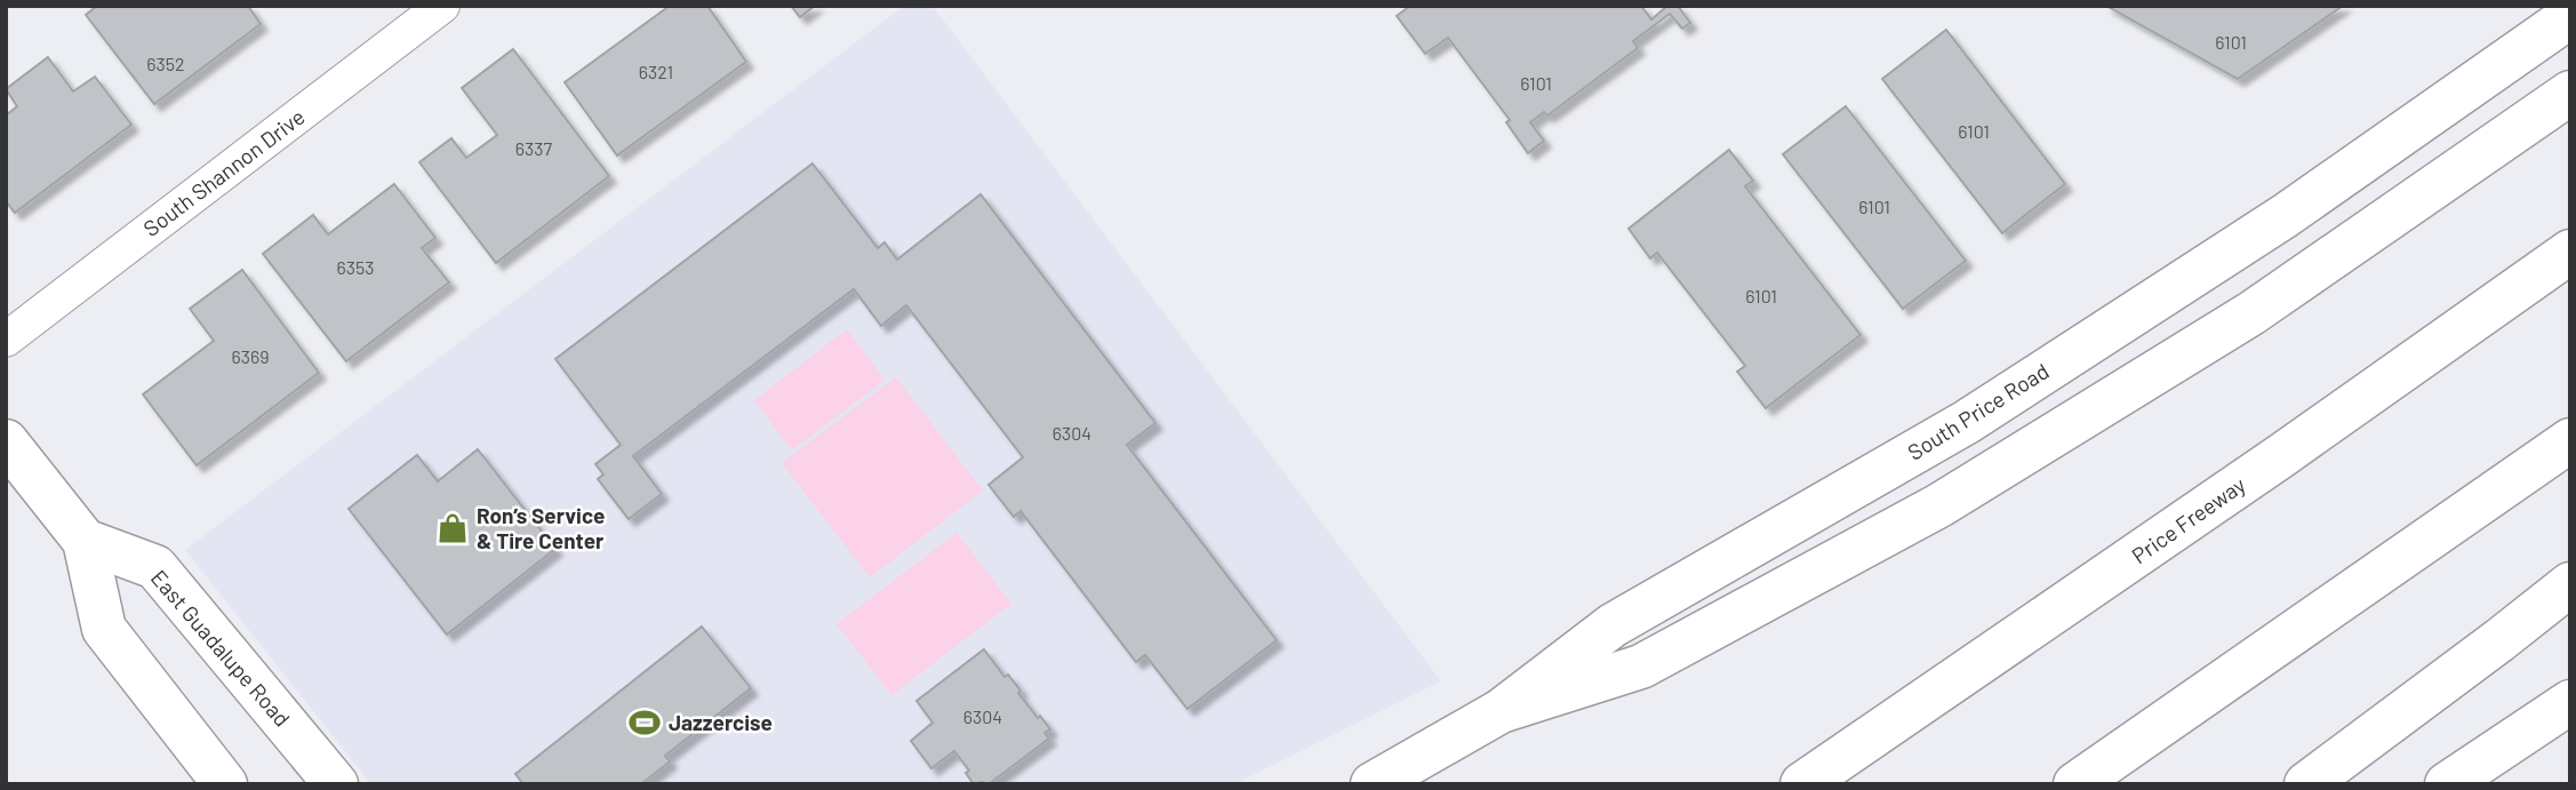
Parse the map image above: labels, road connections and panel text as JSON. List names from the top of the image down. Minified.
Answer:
{"streets":{"main road":["South Price Road","Price Freeway","East Guadalupe Road"],"street":["South Shannon Drive"]},"places":{"shop":["Ron’s Service & Tire Center"],"sports":["Jazzercise"]},"house_numbers":["6101","6352","6321","6101","6101","6337","6101","6353","6101","6369","6304","6304"]}
